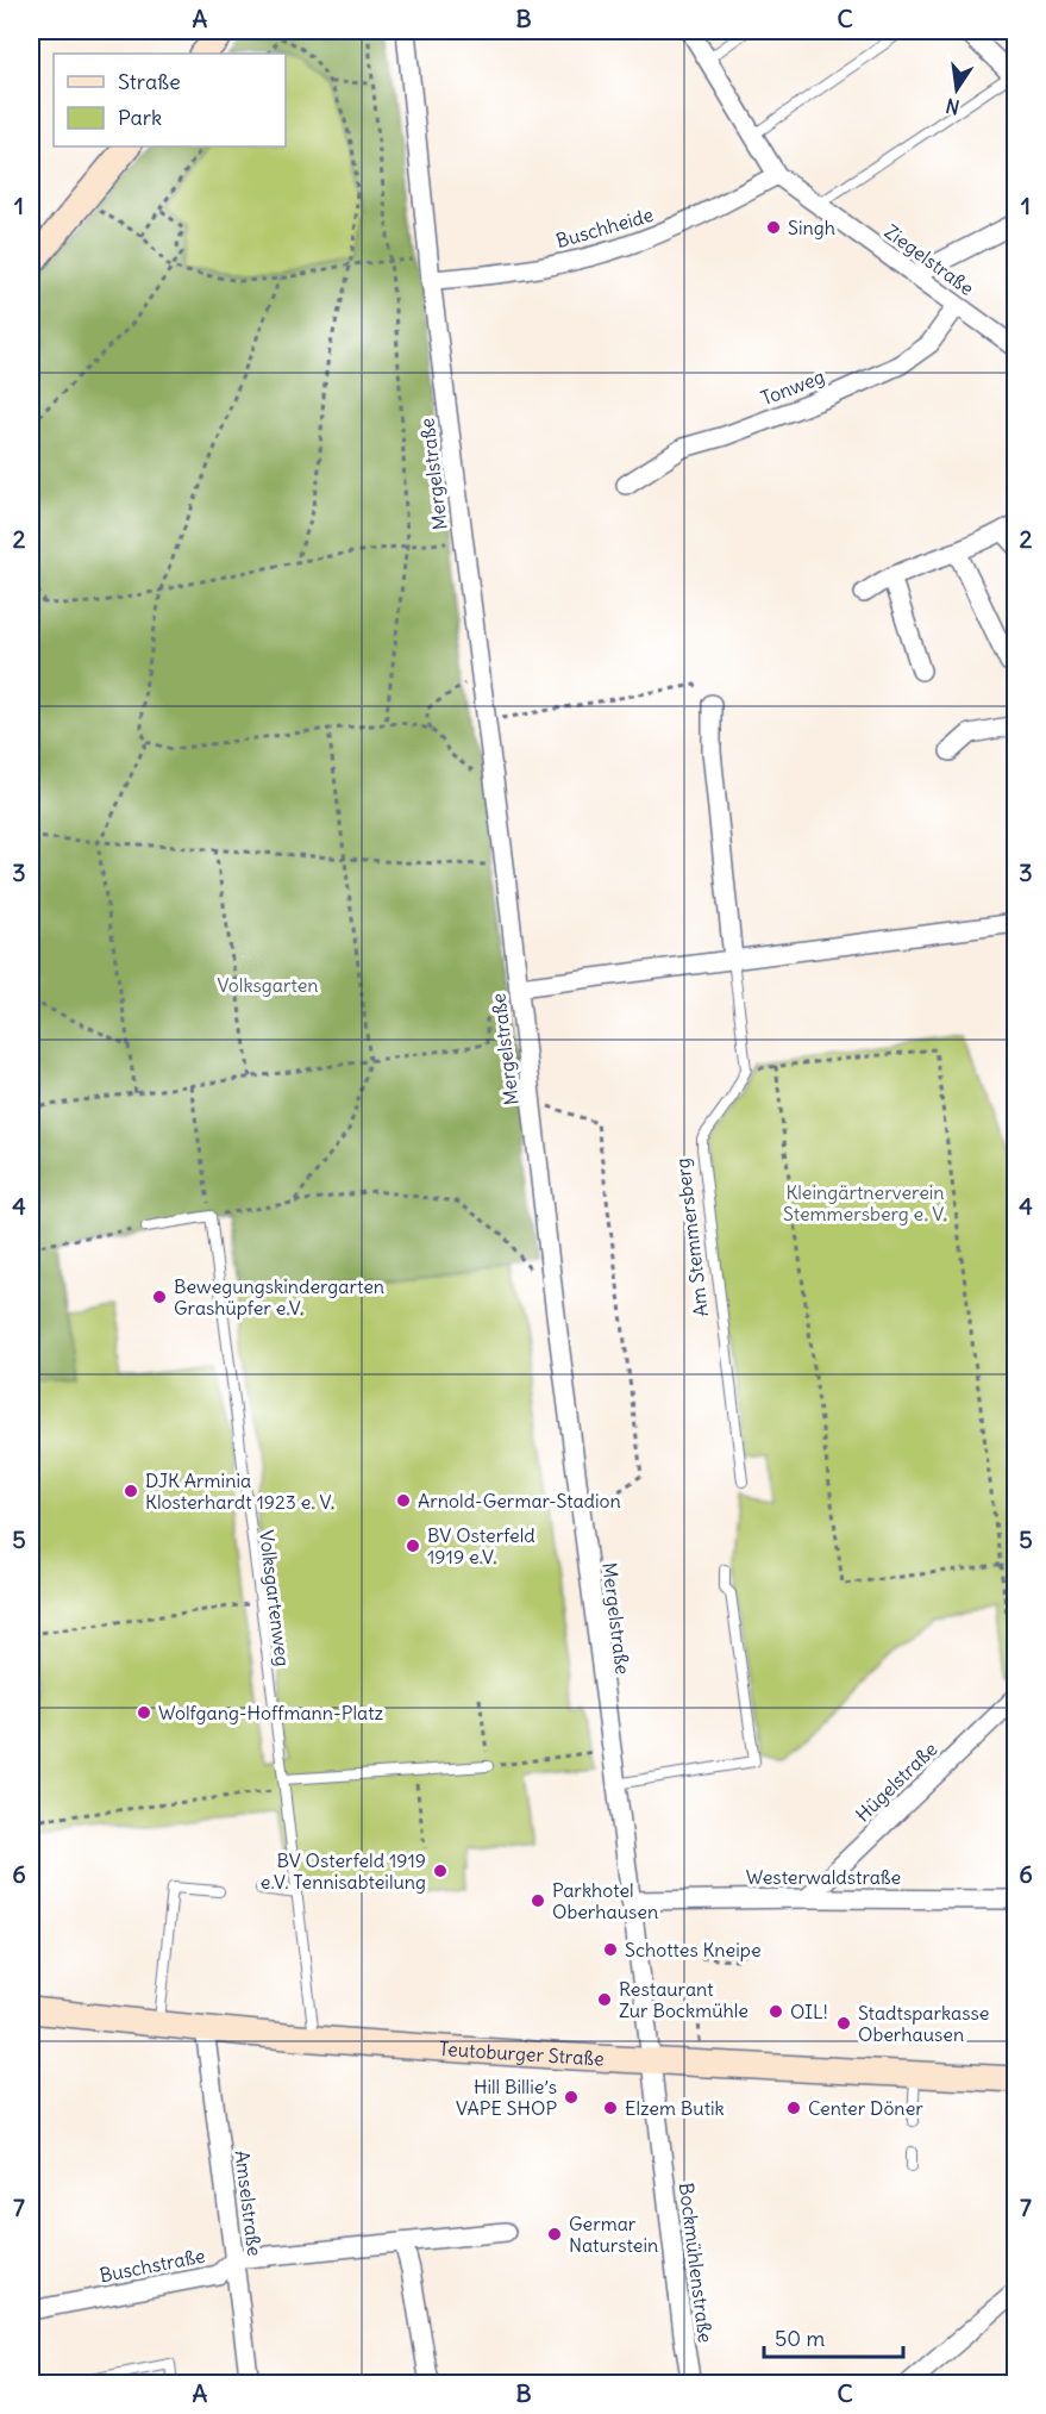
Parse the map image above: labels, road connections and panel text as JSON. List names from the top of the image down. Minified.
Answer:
{"streets":{"main road":["Teutoburger Straße"],"street":["Buschheide","Ziegelstraße","Tonweg","Mergelstraße","Hügelstraße","Westerwaldstraße","Amselstraße","Bockmühlenstraße","Buschstraße"],"lane":["Am Stemmersberg","Volksgartenweg"]},"crossings":[["Buschheide","Ziegelstraße"],["Buschheide","Mergelstraße"],["Ziegelstraße","Tonweg"],["Mergelstraße","Westerwaldstraße"],["Mergelstraße","Teutoburger Straße"],["Mergelstraße","Bockmühlenstraße"],["Volksgartenweg","Teutoburger Straße"],["Hügelstraße","Westerwaldstraße"],["Teutoburger Straße","Amselstraße"],["Teutoburger Straße","Bockmühlenstraße"],["Amselstraße","Buschstraße"]],"parks":["Volksgarten","Kleingärtnerverein Stemmersberg e. V."],"places":["Singh","Bewegungskindergarten Grashüpfer e.V.","DJK Arminia Klosterhardt 1923 e. V.","Arnold-Germar-Stadion","BV Osterfeld 1919 e.V.","Wolfgang-Hoffmann-Platz","BV Osterfeld 1919 e.V. Tennisabteilung","Parkhotel Oberhausen","Schottes Kneipe","Restaurant Zur Bockmühle","OIL!","Stadtsparkasse Oberhausen","Hill Billie’s VAPE SHOP","Elzem Butik","Center Döner","Germar Naturstein"],"legend":["Straße","Park"],"scale_bar":"50 m","north":"bottom","grid":{"columns":["A","B","C"],"rows":["1","2","3","4","5","6","7"]}}
